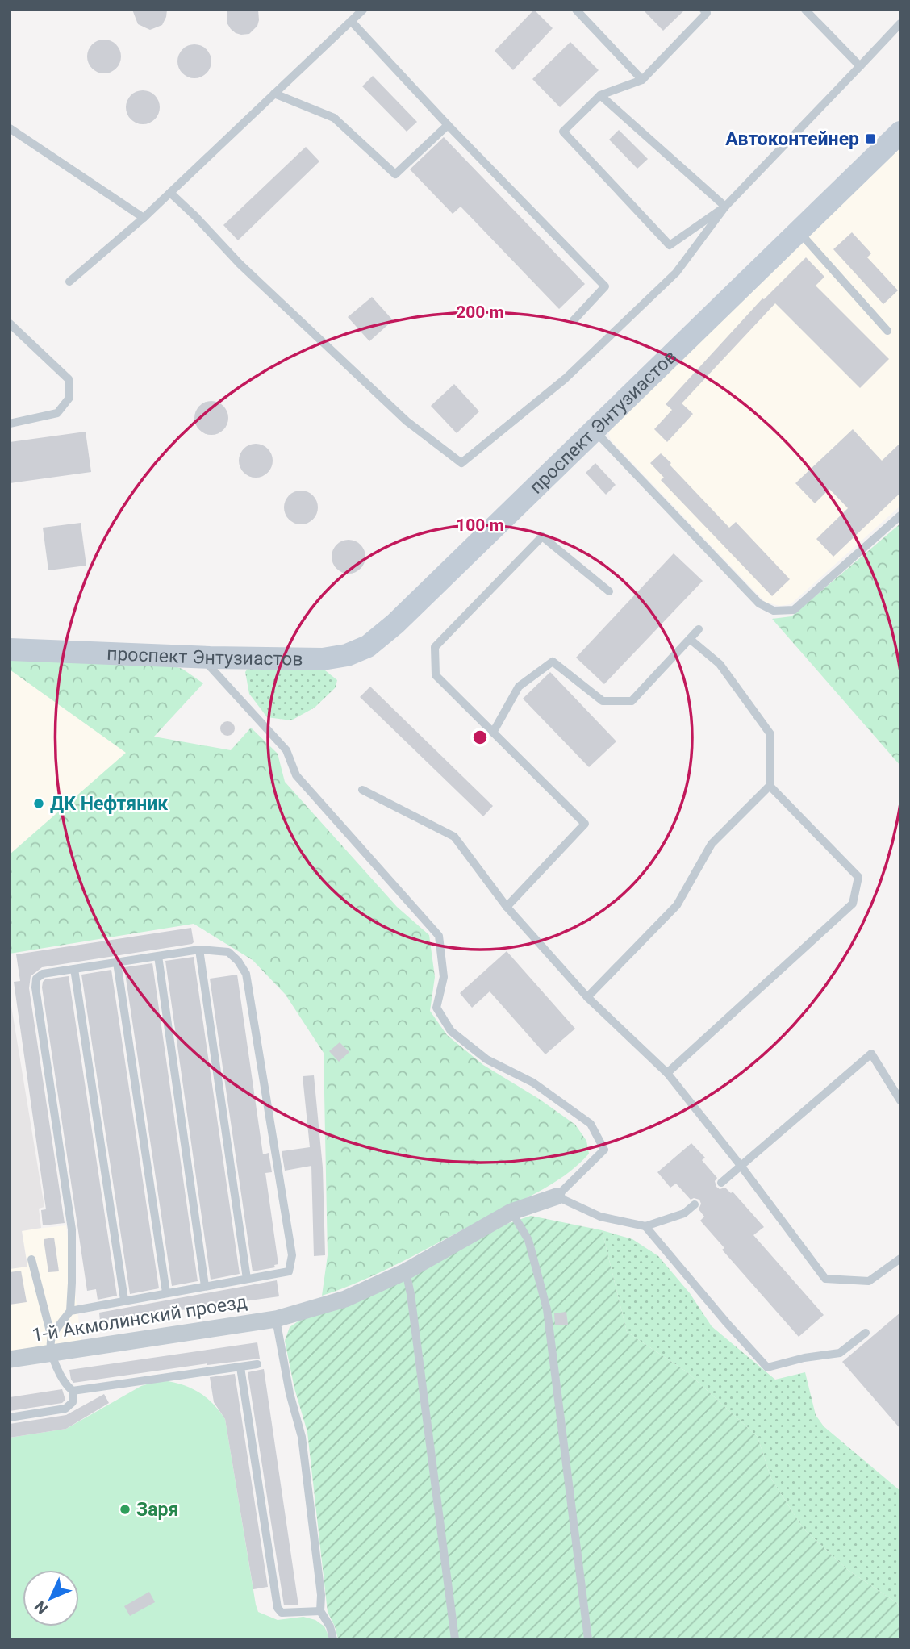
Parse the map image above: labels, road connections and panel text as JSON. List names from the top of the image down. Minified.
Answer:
{"streets":{"street":["проспект Энтузиастов","1-й Акмолинский проезд"]},"places":{"transit":["Автоконтейнер"],"other":["ДК Нефтяник","Заря"]},"north":"bottom left","rings":["200 m","100 m"]}
